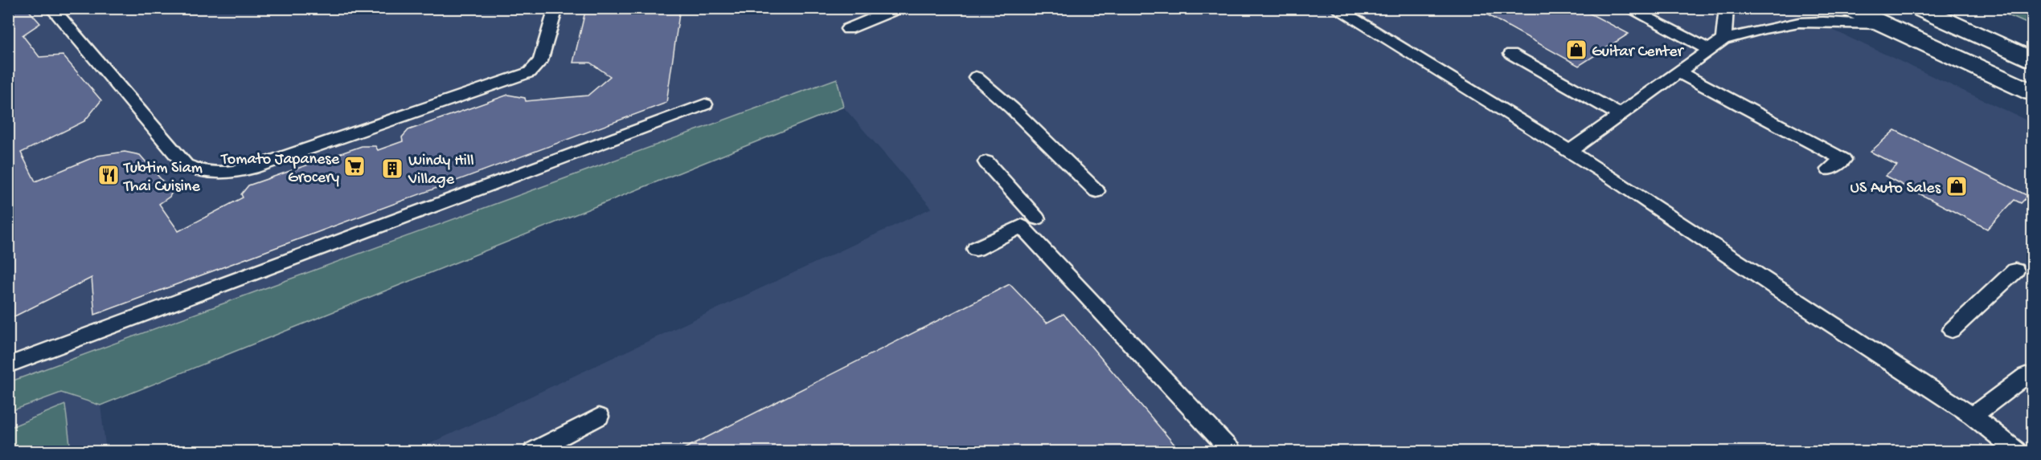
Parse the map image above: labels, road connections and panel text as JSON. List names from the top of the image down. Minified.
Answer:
{"places":{"shop":["Guitar Center","US Auto Sales"],"supermarket":["Tomato Japanese Grocery"],"building":["Windy Hill Village"],"restaurant":["Tubtim Siam Thai Cuisine"]}}
